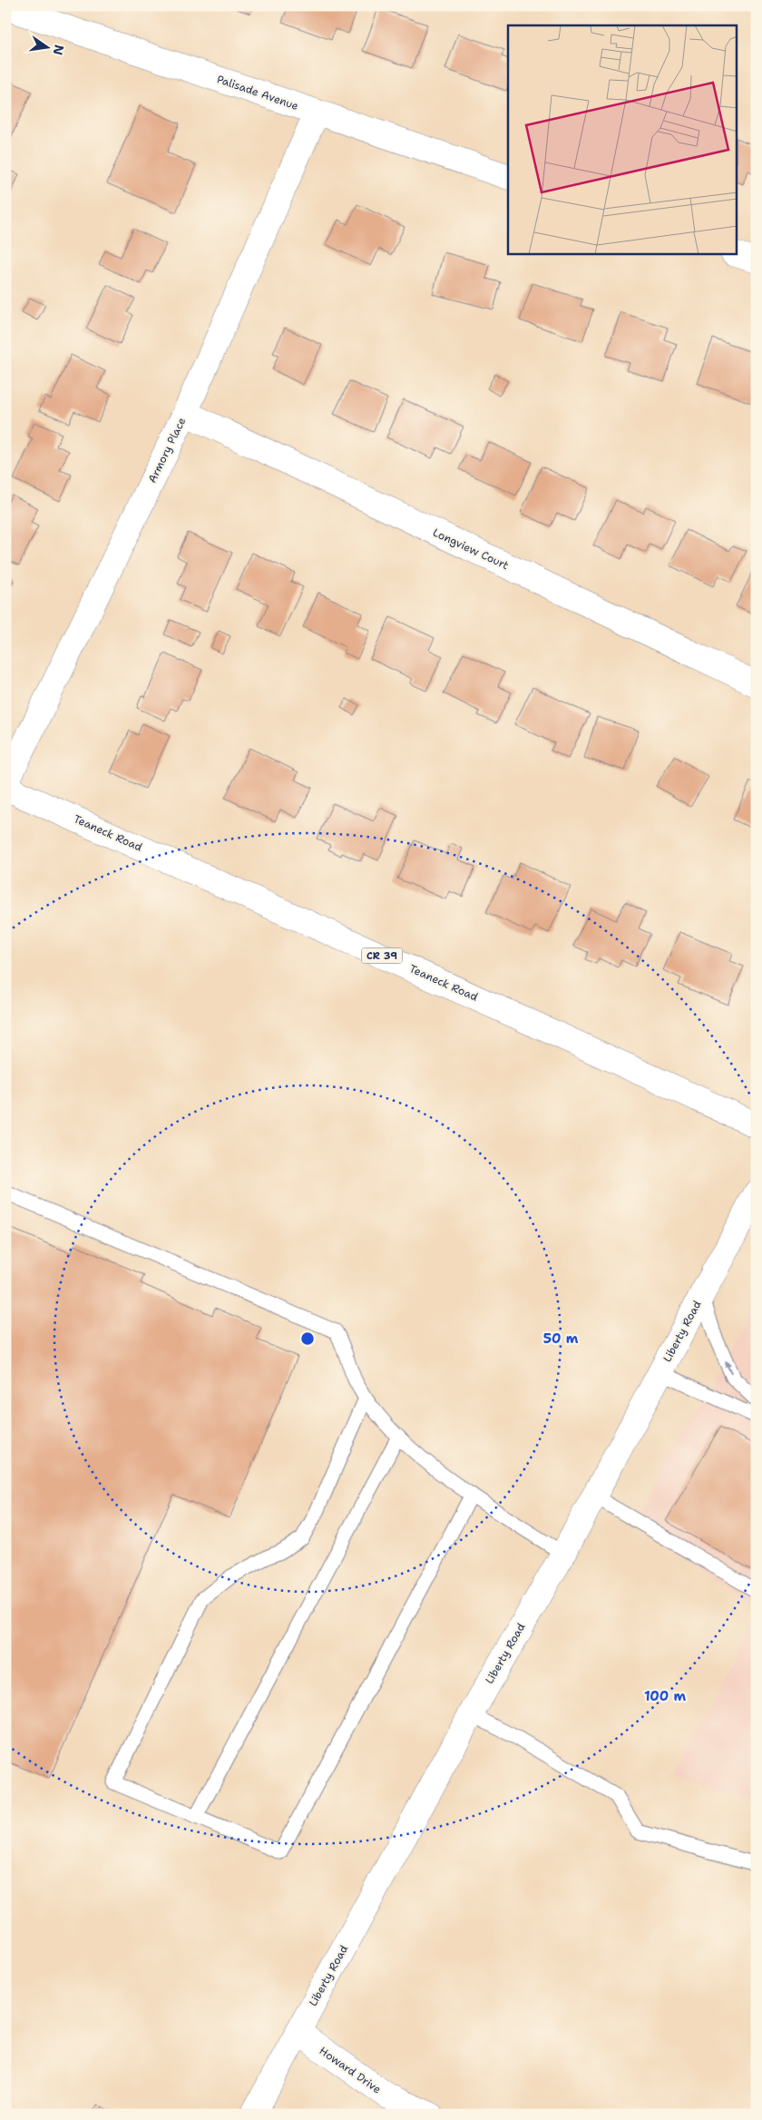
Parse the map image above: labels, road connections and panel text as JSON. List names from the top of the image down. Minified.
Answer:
{"streets":{"street":["Palisade Avenue","Armory Place","Longview Court","Teaneck Road","CR 39","Liberty Road","Howard Drive"]},"crossings":[["Palisade Avenue","Armory Place"],["Armory Place","Longview Court"],["Liberty Road","Howard Drive"]],"north":"right","rings":["50 m","100 m"]}
